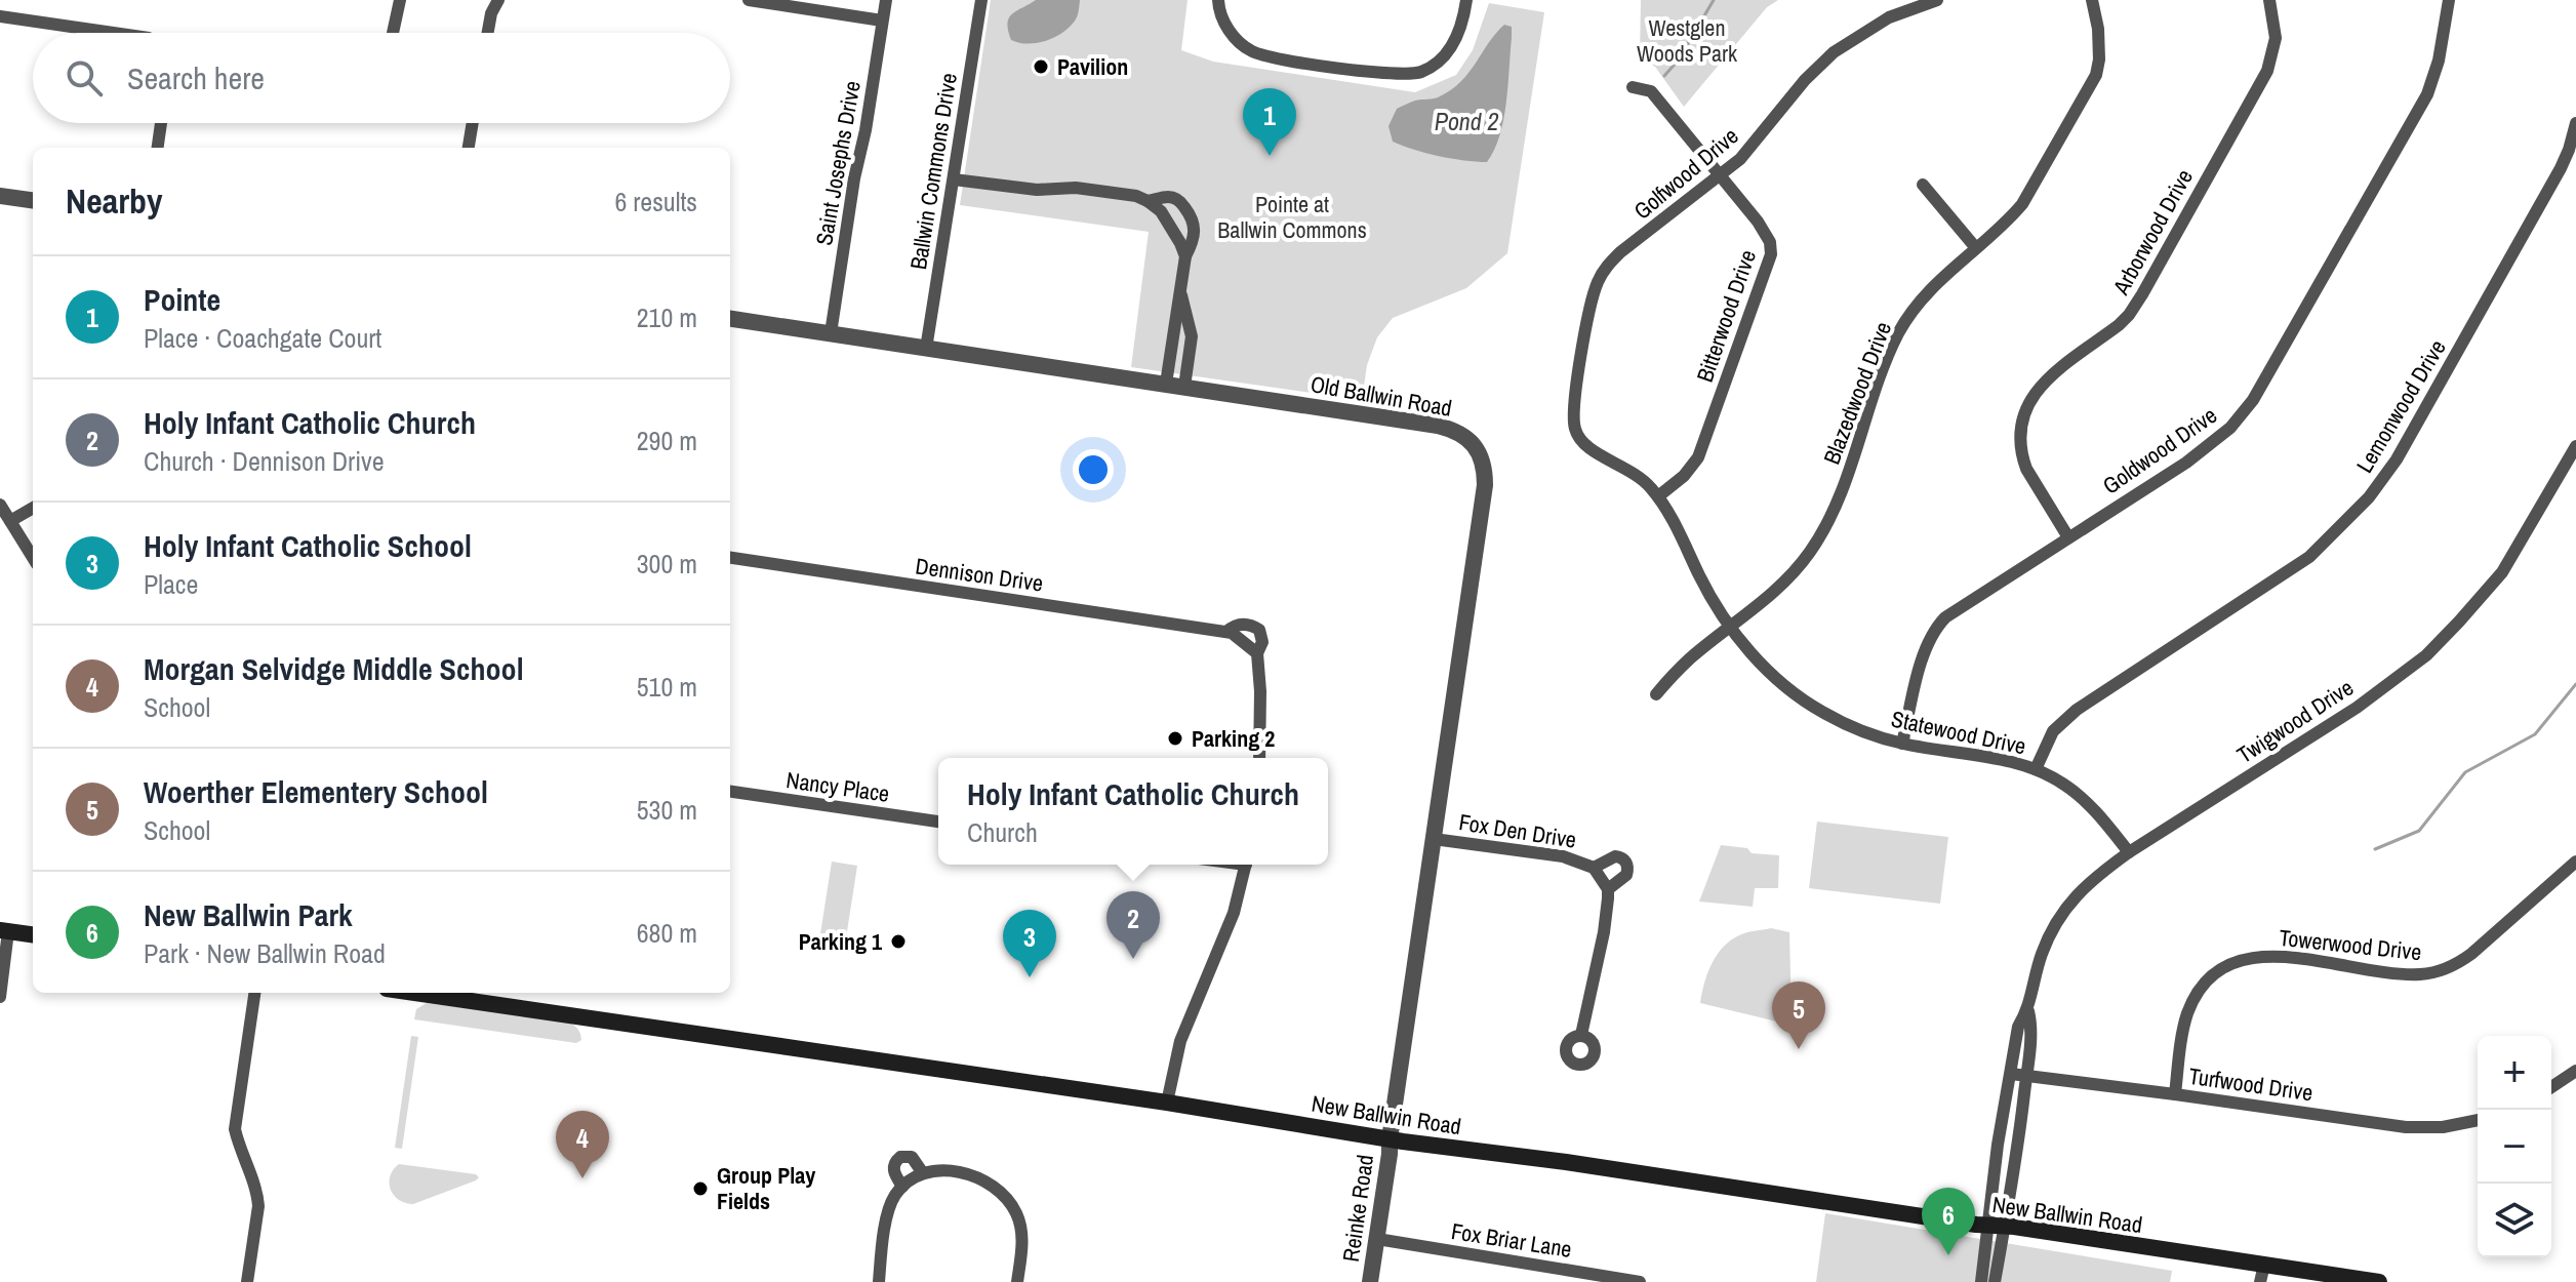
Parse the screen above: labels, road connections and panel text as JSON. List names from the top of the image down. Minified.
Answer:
{"streets":{"main road":["New Ballwin Road"],"street":["Saint Josephs Drive","Ballwin Commons Drive","Golfwood Drive","Arborwood Drive","Bitterwood Drive","Blazedwood Drive","Old Ballwin Road","Lemonwood Drive","Goldwood Drive","Dennison Drive","Twigwood Drive","Statewood Drive","Nancy Place","Fox Den Drive","Towerwood Drive","Turfwood Drive","Reinke Road","Fox Briar Lane"]},"crossings":[["Saint Josephs Drive","Old Ballwin Road"],["Ballwin Commons Drive","Old Ballwin Road"],["Golfwood Drive","Bitterwood Drive"],["Golfwood Drive","Statewood Drive"],["Arborwood Drive","Goldwood Drive"],["Bitterwood Drive","Statewood Drive"],["Blazedwood Drive","Statewood Drive"],["Old Ballwin Road","Fox Den Drive"],["Old Ballwin Road","New Ballwin Road"],["Old Ballwin Road","Reinke Road"],["Lemonwood Drive","Statewood Drive"],["Goldwood Drive","Statewood Drive"],["Twigwood Drive","Statewood Drive"],["Twigwood Drive","Turfwood Drive"],["Twigwood Drive","New Ballwin Road"],["Towerwood Drive","Turfwood Drive"],["New Ballwin Road","Reinke Road"],["Reinke Road","Fox Briar Lane"]],"water":["Pond 2"],"parks":["Westglen Woods Park","Pointe at Ballwin Commons"],"places":["Pavilion","Parking 2","Parking 1","Group Play Fields"],"page":{"search":"Search here","pins":["1","2","3","5","4","6"],"heading":["Nearby","6 results"],"list":[{"mark":"1","name":"Pointe","note":"Place · Coachgate Court","value":"210 m"},{"mark":"2","name":"Holy Infant Catholic Church","note":"Church · Dennison Drive","value":"290 m"},{"mark":"3","name":"Holy Infant Catholic School","note":"Place","value":"300 m"},{"mark":"4","name":"Morgan Selvidge Middle School","note":"School","value":"510 m"},{"mark":"5","name":"Woerther Elementery School","note":"School","value":"530 m"},{"mark":"6","name":"New Ballwin Park","note":"Park · New Ballwin Road","value":"680 m"}],"popup":["Holy Infant Catholic Church","Church"],"map_buttons":["+","−"]}}
